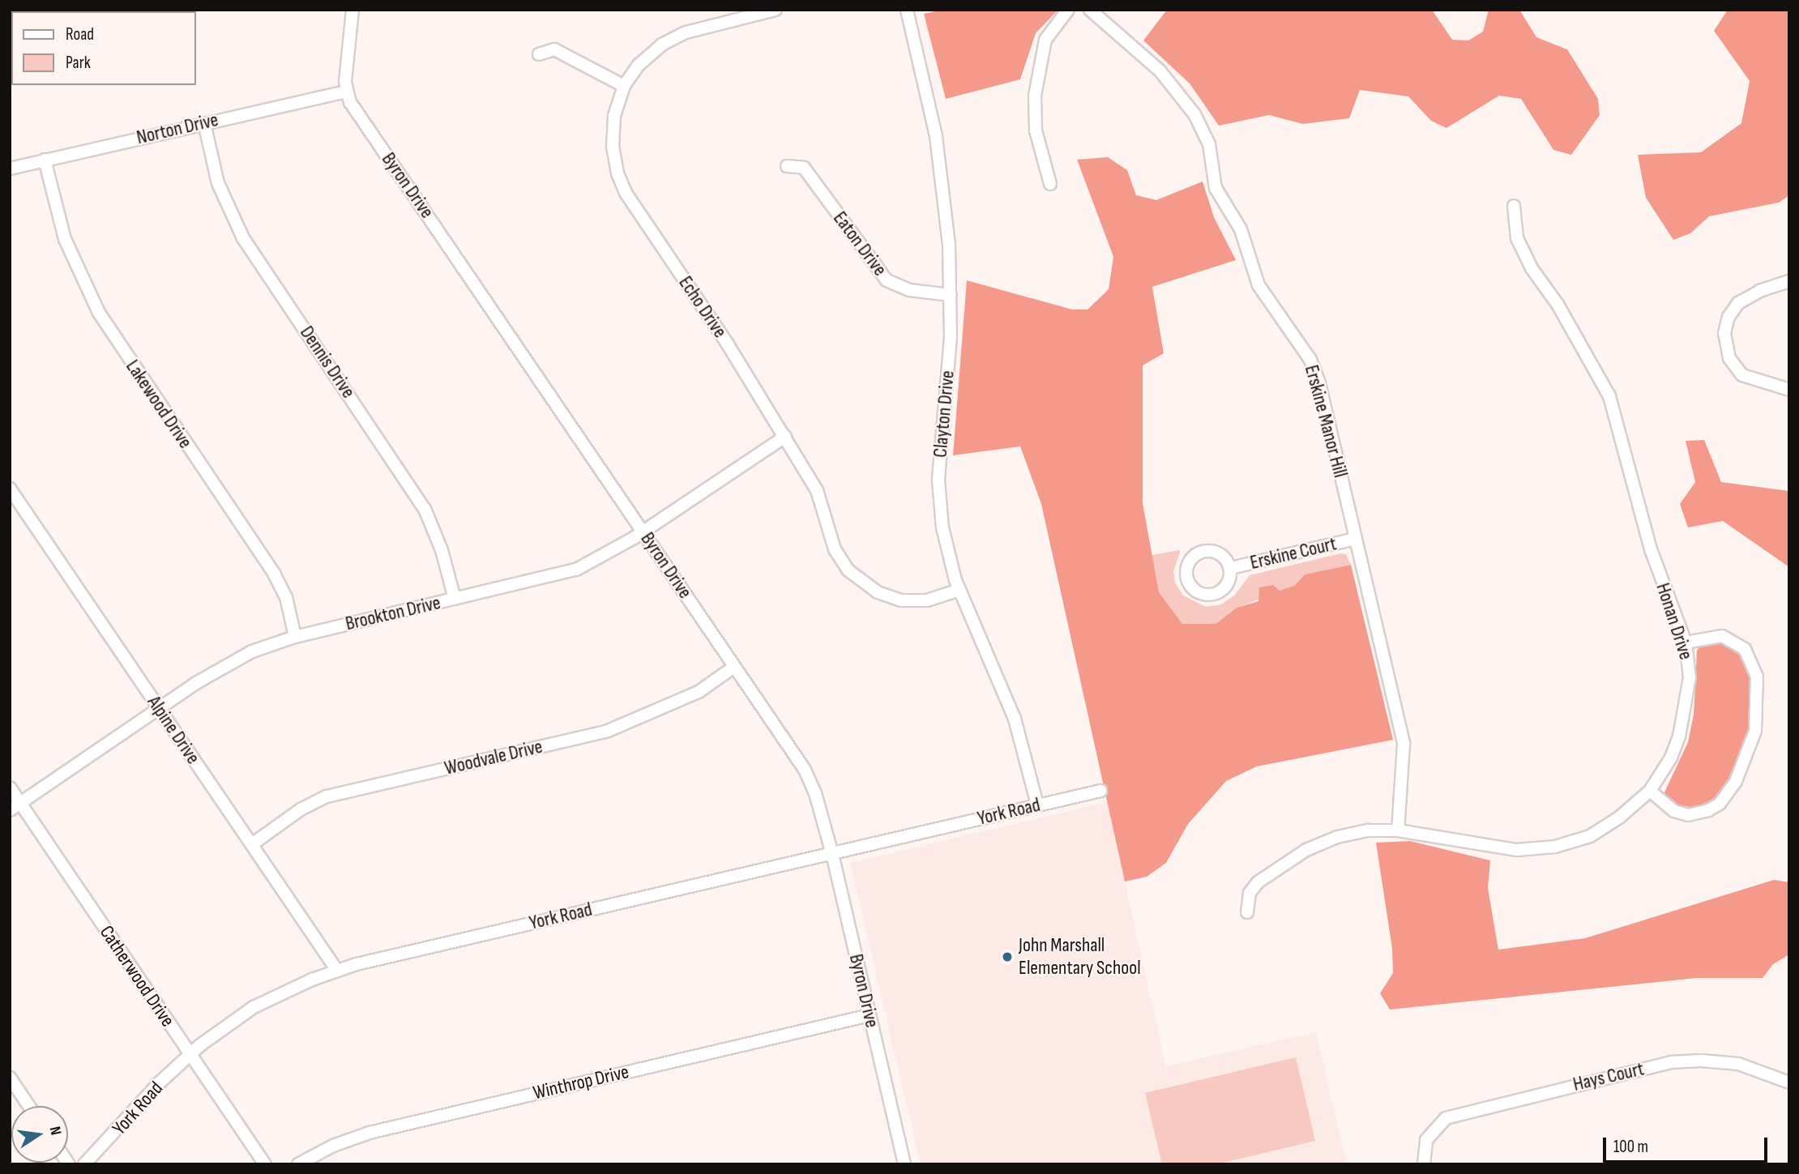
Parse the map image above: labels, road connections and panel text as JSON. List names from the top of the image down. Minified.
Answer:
{"streets":{"street":["Norton Drive","Byron Drive","Eaton Drive","Echo Drive","Dennis Drive","Lakewood Drive","Clayton Drive","Erskine Manor Hill","Erskine Court","Brookton Drive","Honan Drive","Alpine Drive","Woodvale Drive","York Road","Catherwood Drive","Hays Court","Winthrop Drive"]},"crossings":[["Norton Drive","Byron Drive"],["Norton Drive","Dennis Drive"],["Norton Drive","Lakewood Drive"],["Byron Drive","Brookton Drive"],["Byron Drive","Woodvale Drive"],["Byron Drive","York Road"],["Byron Drive","Winthrop Drive"],["Eaton Drive","Clayton Drive"],["Echo Drive","Clayton Drive"],["Echo Drive","Brookton Drive"],["Dennis Drive","Brookton Drive"],["Lakewood Drive","Brookton Drive"],["Clayton Drive","York Road"],["Erskine Manor Hill","Erskine Court"],["Erskine Manor Hill","Honan Drive"],["Brookton Drive","Alpine Drive"],["Brookton Drive","Catherwood Drive"],["Alpine Drive","Woodvale Drive"],["Alpine Drive","York Road"],["York Road","Catherwood Drive"]],"places":["John Marshall Elementary School"],"legend":["Road","Park"],"scale_bar":"100 m","north":"right"}
